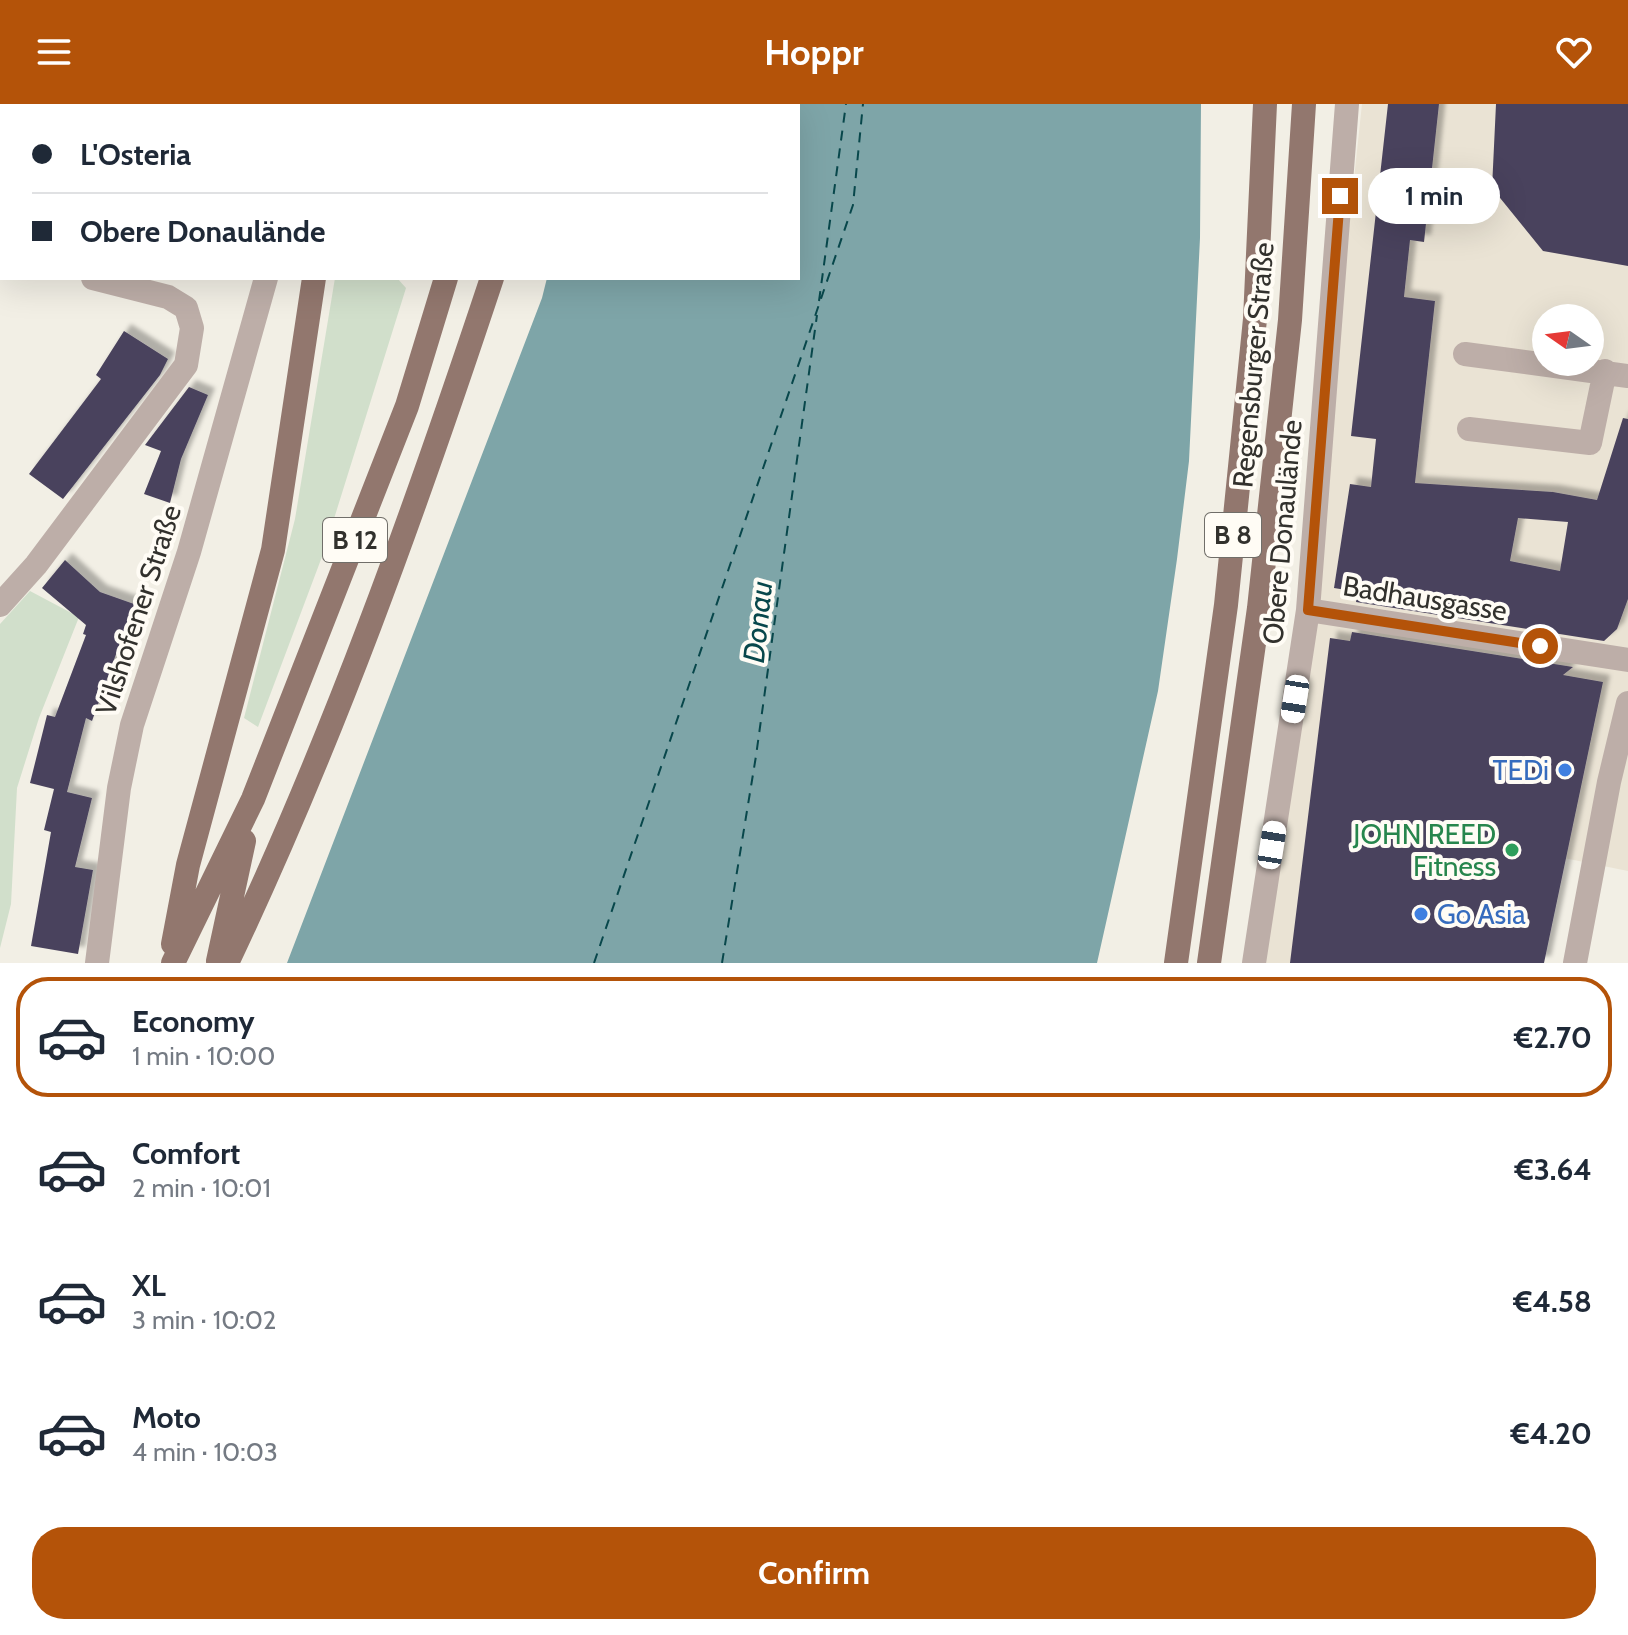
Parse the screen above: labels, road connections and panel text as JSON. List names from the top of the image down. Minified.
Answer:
{"streets":{"main road":["Regensburger Straße","B 8","B 12"],"street":["Obere Donaulände","Badhausgasse","Vilshofener Straße"]},"crossings":[["Obere Donaulände","Badhausgasse"]],"water":["Donau"],"places":["TEDi","JOHN REED Fitness","Go Asia"],"north":"left","page":{"header":"Hoppr","banner":["L'Osteria","Obere Donaulände"],"bubble":"1 min","list":[{"name":"Economy","note":"1 min · 10:00","value":"€2.70"},{"name":"Comfort","note":"2 min · 10:01","value":"€3.64"},{"name":"XL","note":"3 min · 10:02","value":"€4.58"},{"name":"Moto","note":"4 min · 10:03","value":"€4.20"}],"buttons":"Confirm"}}
